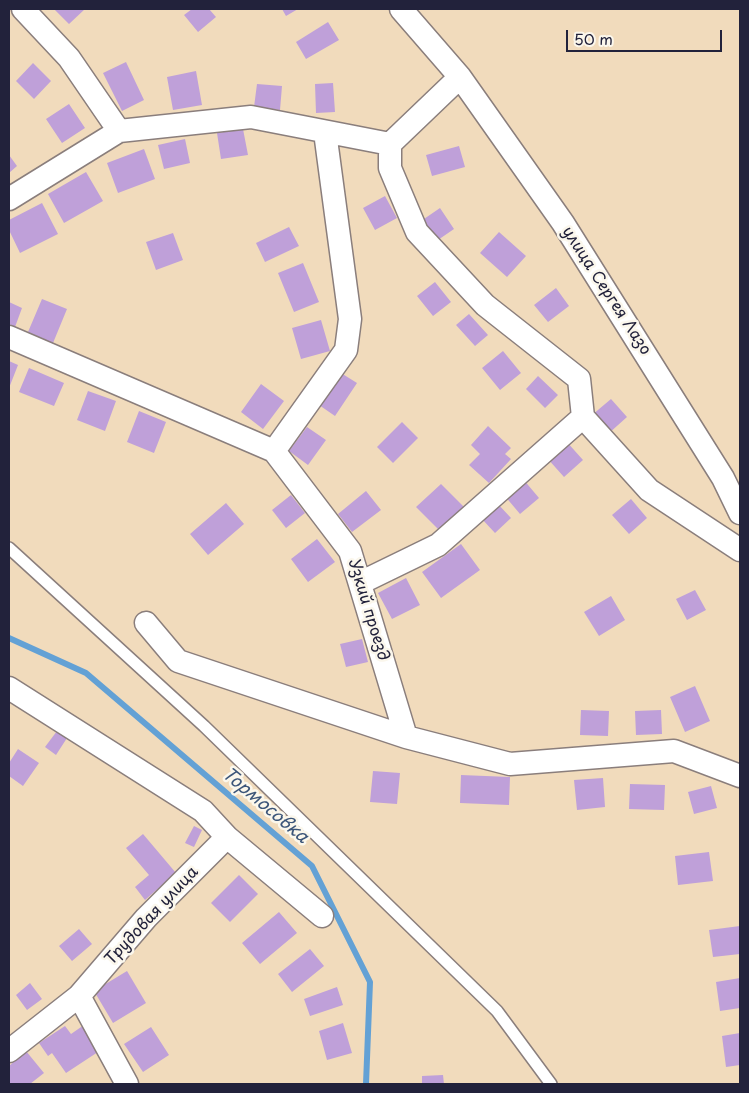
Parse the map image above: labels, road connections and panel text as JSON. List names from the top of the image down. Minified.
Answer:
{"streets":{"street":["улица Сергея Лазо","Узкий проезд","Трудовая улица"]},"water":["Тормосовка"],"scale_bar":"50 m"}
